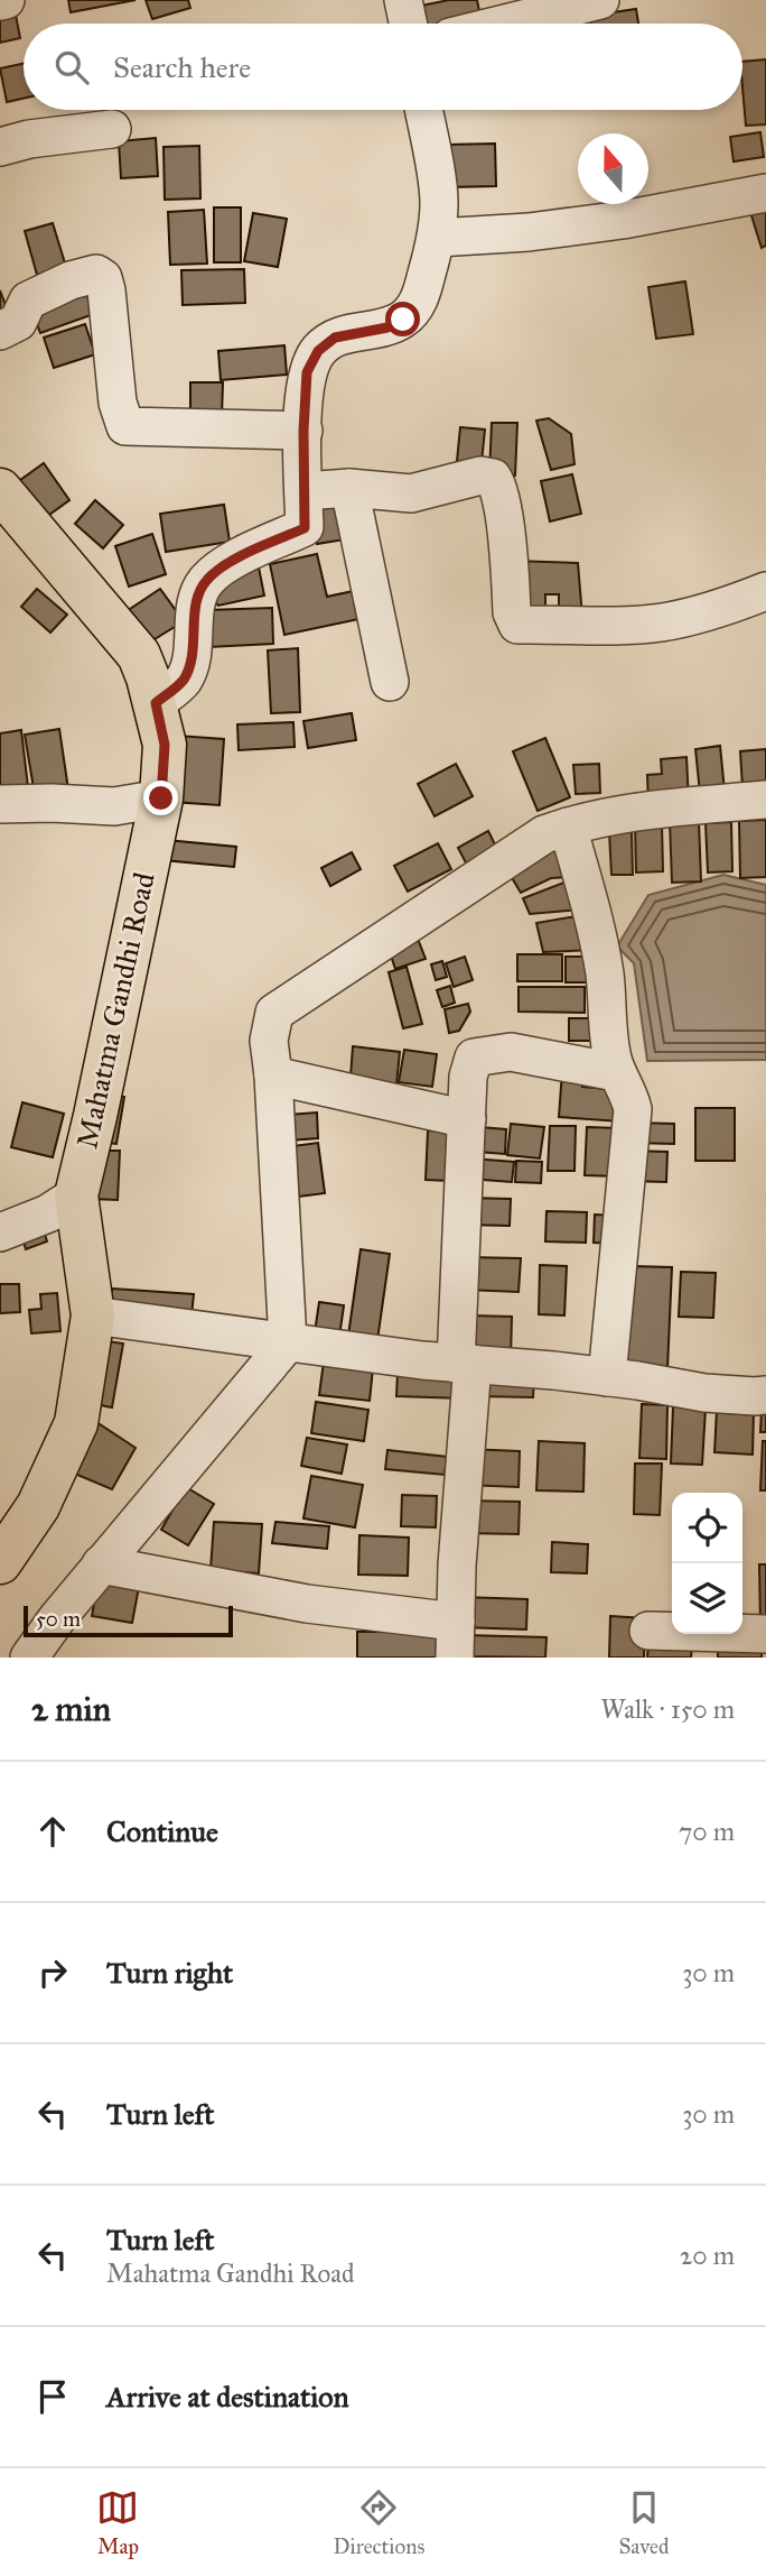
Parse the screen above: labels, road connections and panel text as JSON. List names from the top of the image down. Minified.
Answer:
{"streets":{"main road":["Mahatma Gandhi Road"]},"scale_bar":"50 m","north":"top","page":{"search":"Search here","scale":"50 m","heading":["2 min","Walk · 150 m"],"list":[["Continue","70 m"],["Turn right","30 m"],["Turn left","30 m"],["Turn left","Mahatma Gandhi Road","20 m"],"Arrive at destination"],"nav":["Map","Directions","Saved"]}}
